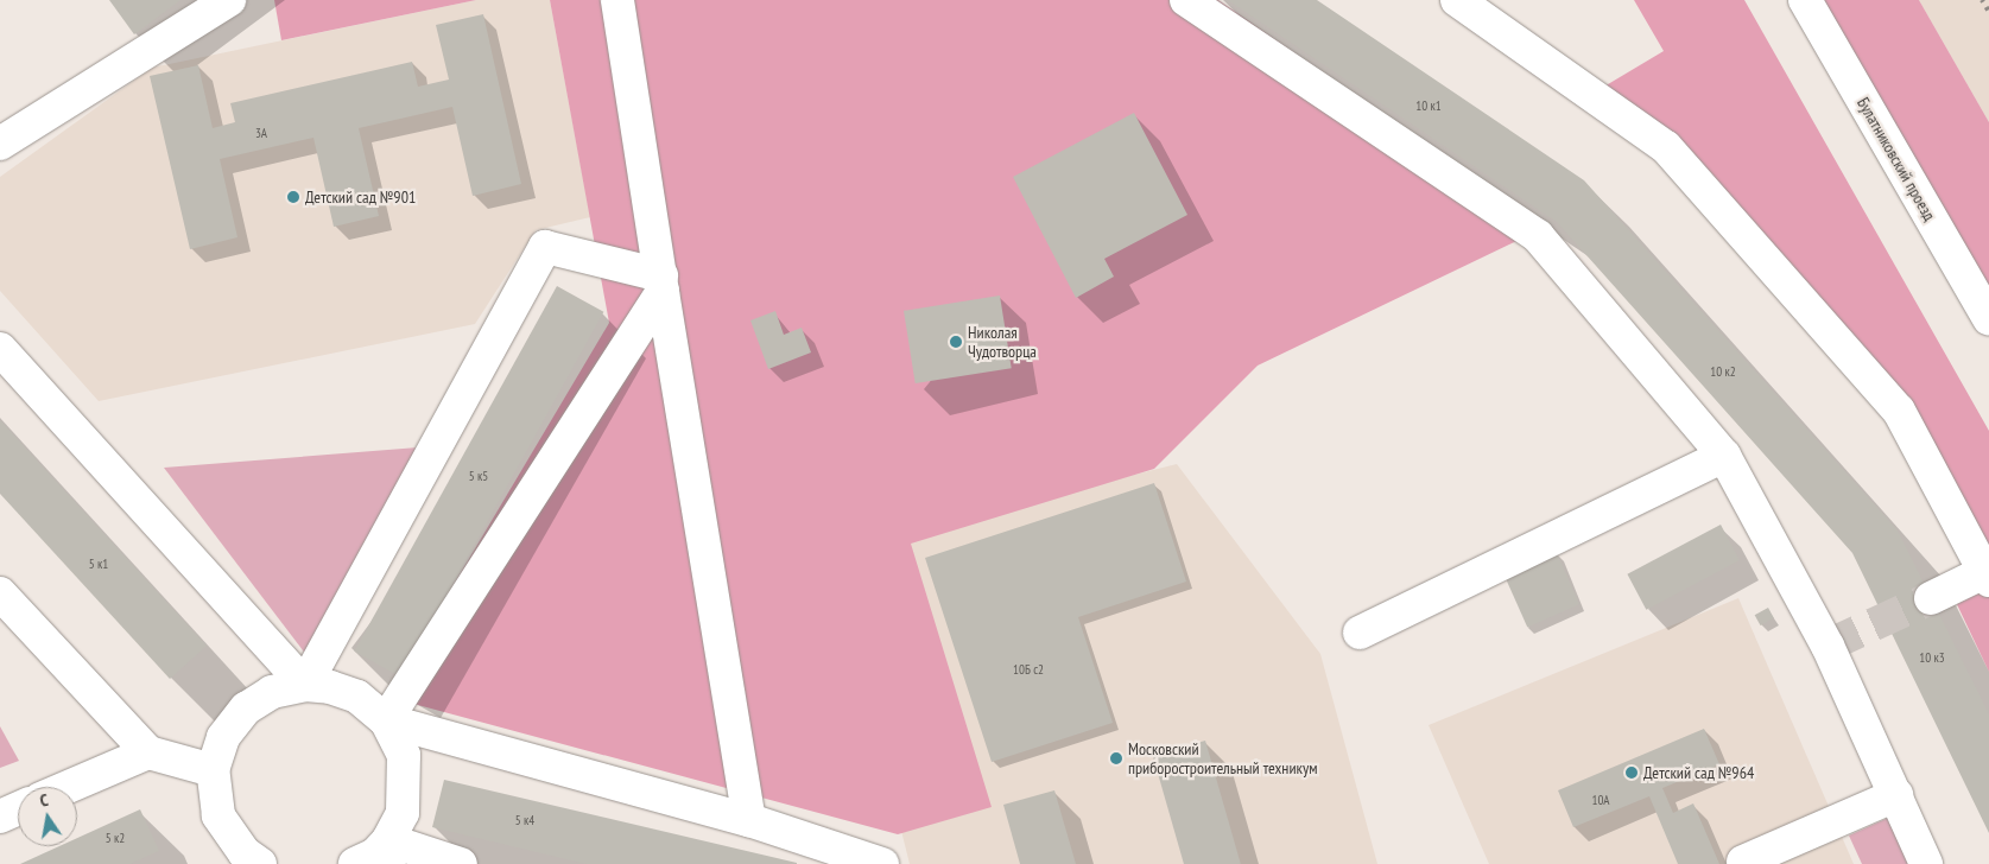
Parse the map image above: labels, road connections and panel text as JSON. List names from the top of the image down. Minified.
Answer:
{"streets":{"street":["Булатниковский проезд"]},"places":["Детский сад №901","Николая Чудотворца","Московский приборостроительный техникум","Детский сад №964"],"house_numbers":["10 к1","3А","10 к2","5 к5","5 к1","10 к3","10Б с2","10А","5 к4","5 к2"],"north":"top"}
